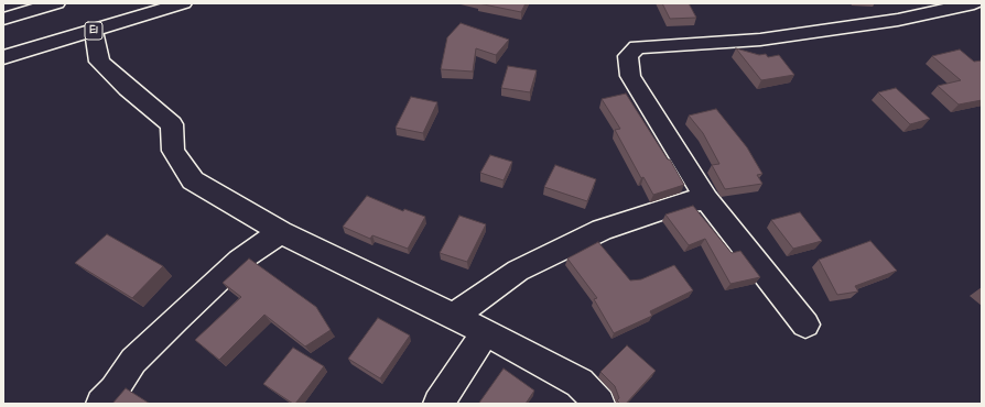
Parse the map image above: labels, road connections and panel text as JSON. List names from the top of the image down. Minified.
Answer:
{"streets":{"main road":["E1"]}}
